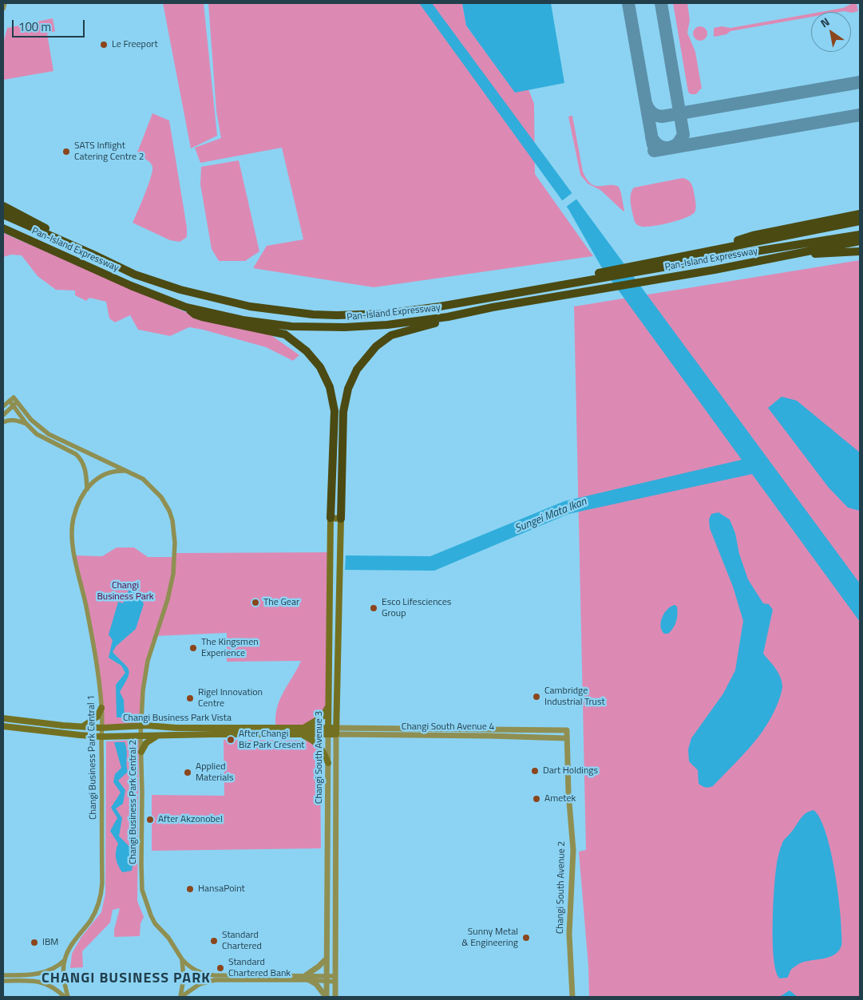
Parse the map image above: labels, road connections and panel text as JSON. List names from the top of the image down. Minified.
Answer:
{"streets":{"highway":["Pan-Island Expressway"],"main road":["Changi Business Park Vista","Changi South Avenue 4","Changi South Avenue 3"],"street":["Changi Business Park Central 1","Changi Business Park Central 2","Changi South Avenue 2"]},"crossings":[["Changi Business Park Vista","Changi South Avenue 4"],["Changi Business Park Vista","Changi Business Park Central 1"],["Changi Business Park Vista","Changi South Avenue 3"],["Changi Business Park Vista","Changi Business Park Central 2"],["Changi South Avenue 4","Changi South Avenue 3"],["Changi South Avenue 4","Changi South Avenue 2"],["Changi Business Park Central 1","Changi Business Park Central 2"]],"districts":["CHANGI BUSINESS PARK"],"water":["Sungei Mata Ikan"],"parks":["Changi Business Park"],"places":["Le Freeport","SATS Inflight Catering Centre 2","The Gear","Esco Lifesciences Group","The Kingsmen Experience","Cambridge Industrial Trust","Rigel Innovation Centre","After Changi Biz Park Cresent","Dart Holdings","Applied Materials","Ametek","After Akzonobel","HansaPoint","Sunny Metal & Engineering","Standard Chartered","IBM","Standard Chartered Bank"],"scale_bar":"100 m","north":"top left"}
